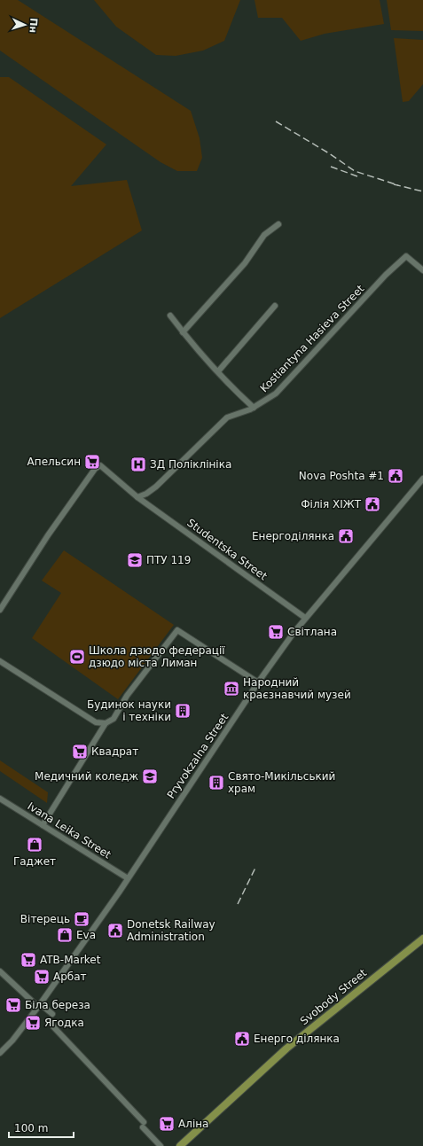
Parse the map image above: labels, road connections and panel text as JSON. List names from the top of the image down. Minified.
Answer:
{"streets":{"main road":["Svobody Street"],"street":["Kostiantyna Hasieva Street","Studentska Street","Pryvokzalna Street","Ivana Leika Street"]},"crossings":[["Kostiantyna Hasieva Street","Studentska Street"],["Studentska Street","Pryvokzalna Street"],["Pryvokzalna Street","Ivana Leika Street"]],"places":{"supermarket":["Апельсин","Світлана","Квадрат","ATB-Market","Арбат","Біла береза","Ягодка","Аліна"],"hospital":["ЗД Поліклініка"],"public building":["Nova Poshta #1","Філія ХІЖТ","Енергоділянка","Donetsk Railway Administration","Енерго ділянка"],"school or university":["ПТУ 119","Медичний коледж"],"sports":["Школа дзюдо федерації дзюдо міста Лиман"],"museum":["Народний краєзнавчий музей"],"building":["Будинок науки і техніки","Свято-Микільський храм"],"shop":["Гаджет","Eva"],"cafe":["Вітерець"]},"scale_bar":"100 m","north":"right"}
